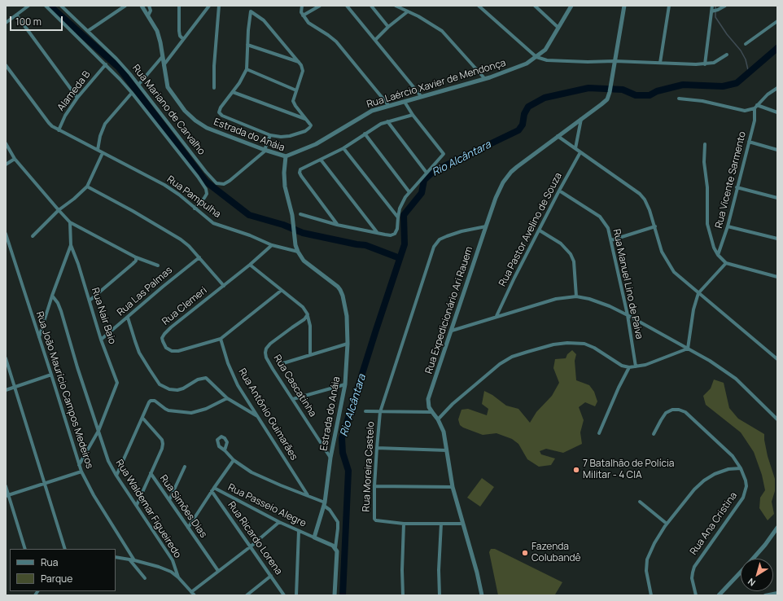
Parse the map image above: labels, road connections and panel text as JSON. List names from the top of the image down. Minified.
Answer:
{"streets":{"street":["Rua Laércio Xavier de Mendonça","Alameda B","Rua Mariano de Carvalho","Estrada do Anáia","Rua Vicente Sarmento","Rua Pampulha","Rua Pastor Avelino de Souza","Rua Manuel Lino de Paiva","Rua Las Palmas","Rua Clemeri","Rua Expedicionário Ari Rauem","Rua Nair Baio","Rua Cascatinha","Rua João Maurício Campos Medeiros","Rua Antônio Guimarães","Rua Moreira Castelo","Rua Passeio Alegre","Rua Simões Dias","Rua Waldemar Figueiredo","Rua Ana Cristina","Rua Ricardo Lorena"]},"crossings":[["Rua Laércio Xavier de Mendonça","Estrada do Anáia"],["Alameda B","Rua Pampulha"],["Rua Mariano de Carvalho","Estrada do Anáia"],["Estrada do Anáia","Rua Pampulha"],["Estrada do Anáia","Rua Cascatinha"],["Estrada do Anáia","Rua Passeio Alegre"],["Rua Pampulha","Rua Clemeri"],["Rua Pastor Avelino de Souza","Rua Manuel Lino de Paiva"],["Rua Las Palmas","Rua Nair Baio"],["Rua Clemeri","Rua Antônio Guimarães"],["Rua Expedicionário Ari Rauem","Rua Moreira Castelo"],["Rua Nair Baio","Rua João Maurício Campos Medeiros"],["Rua Nair Baio","Rua Waldemar Figueiredo"],["Rua Passeio Alegre","Rua Ricardo Lorena"]],"water":["Rio Alcântara"],"places":["7 Batalhão de Polícia Militar - 4 CIA","Fazenda Colubandê"],"legend":["Rua","Parque"],"scale_bar":"100 m","north":"bottom left"}
